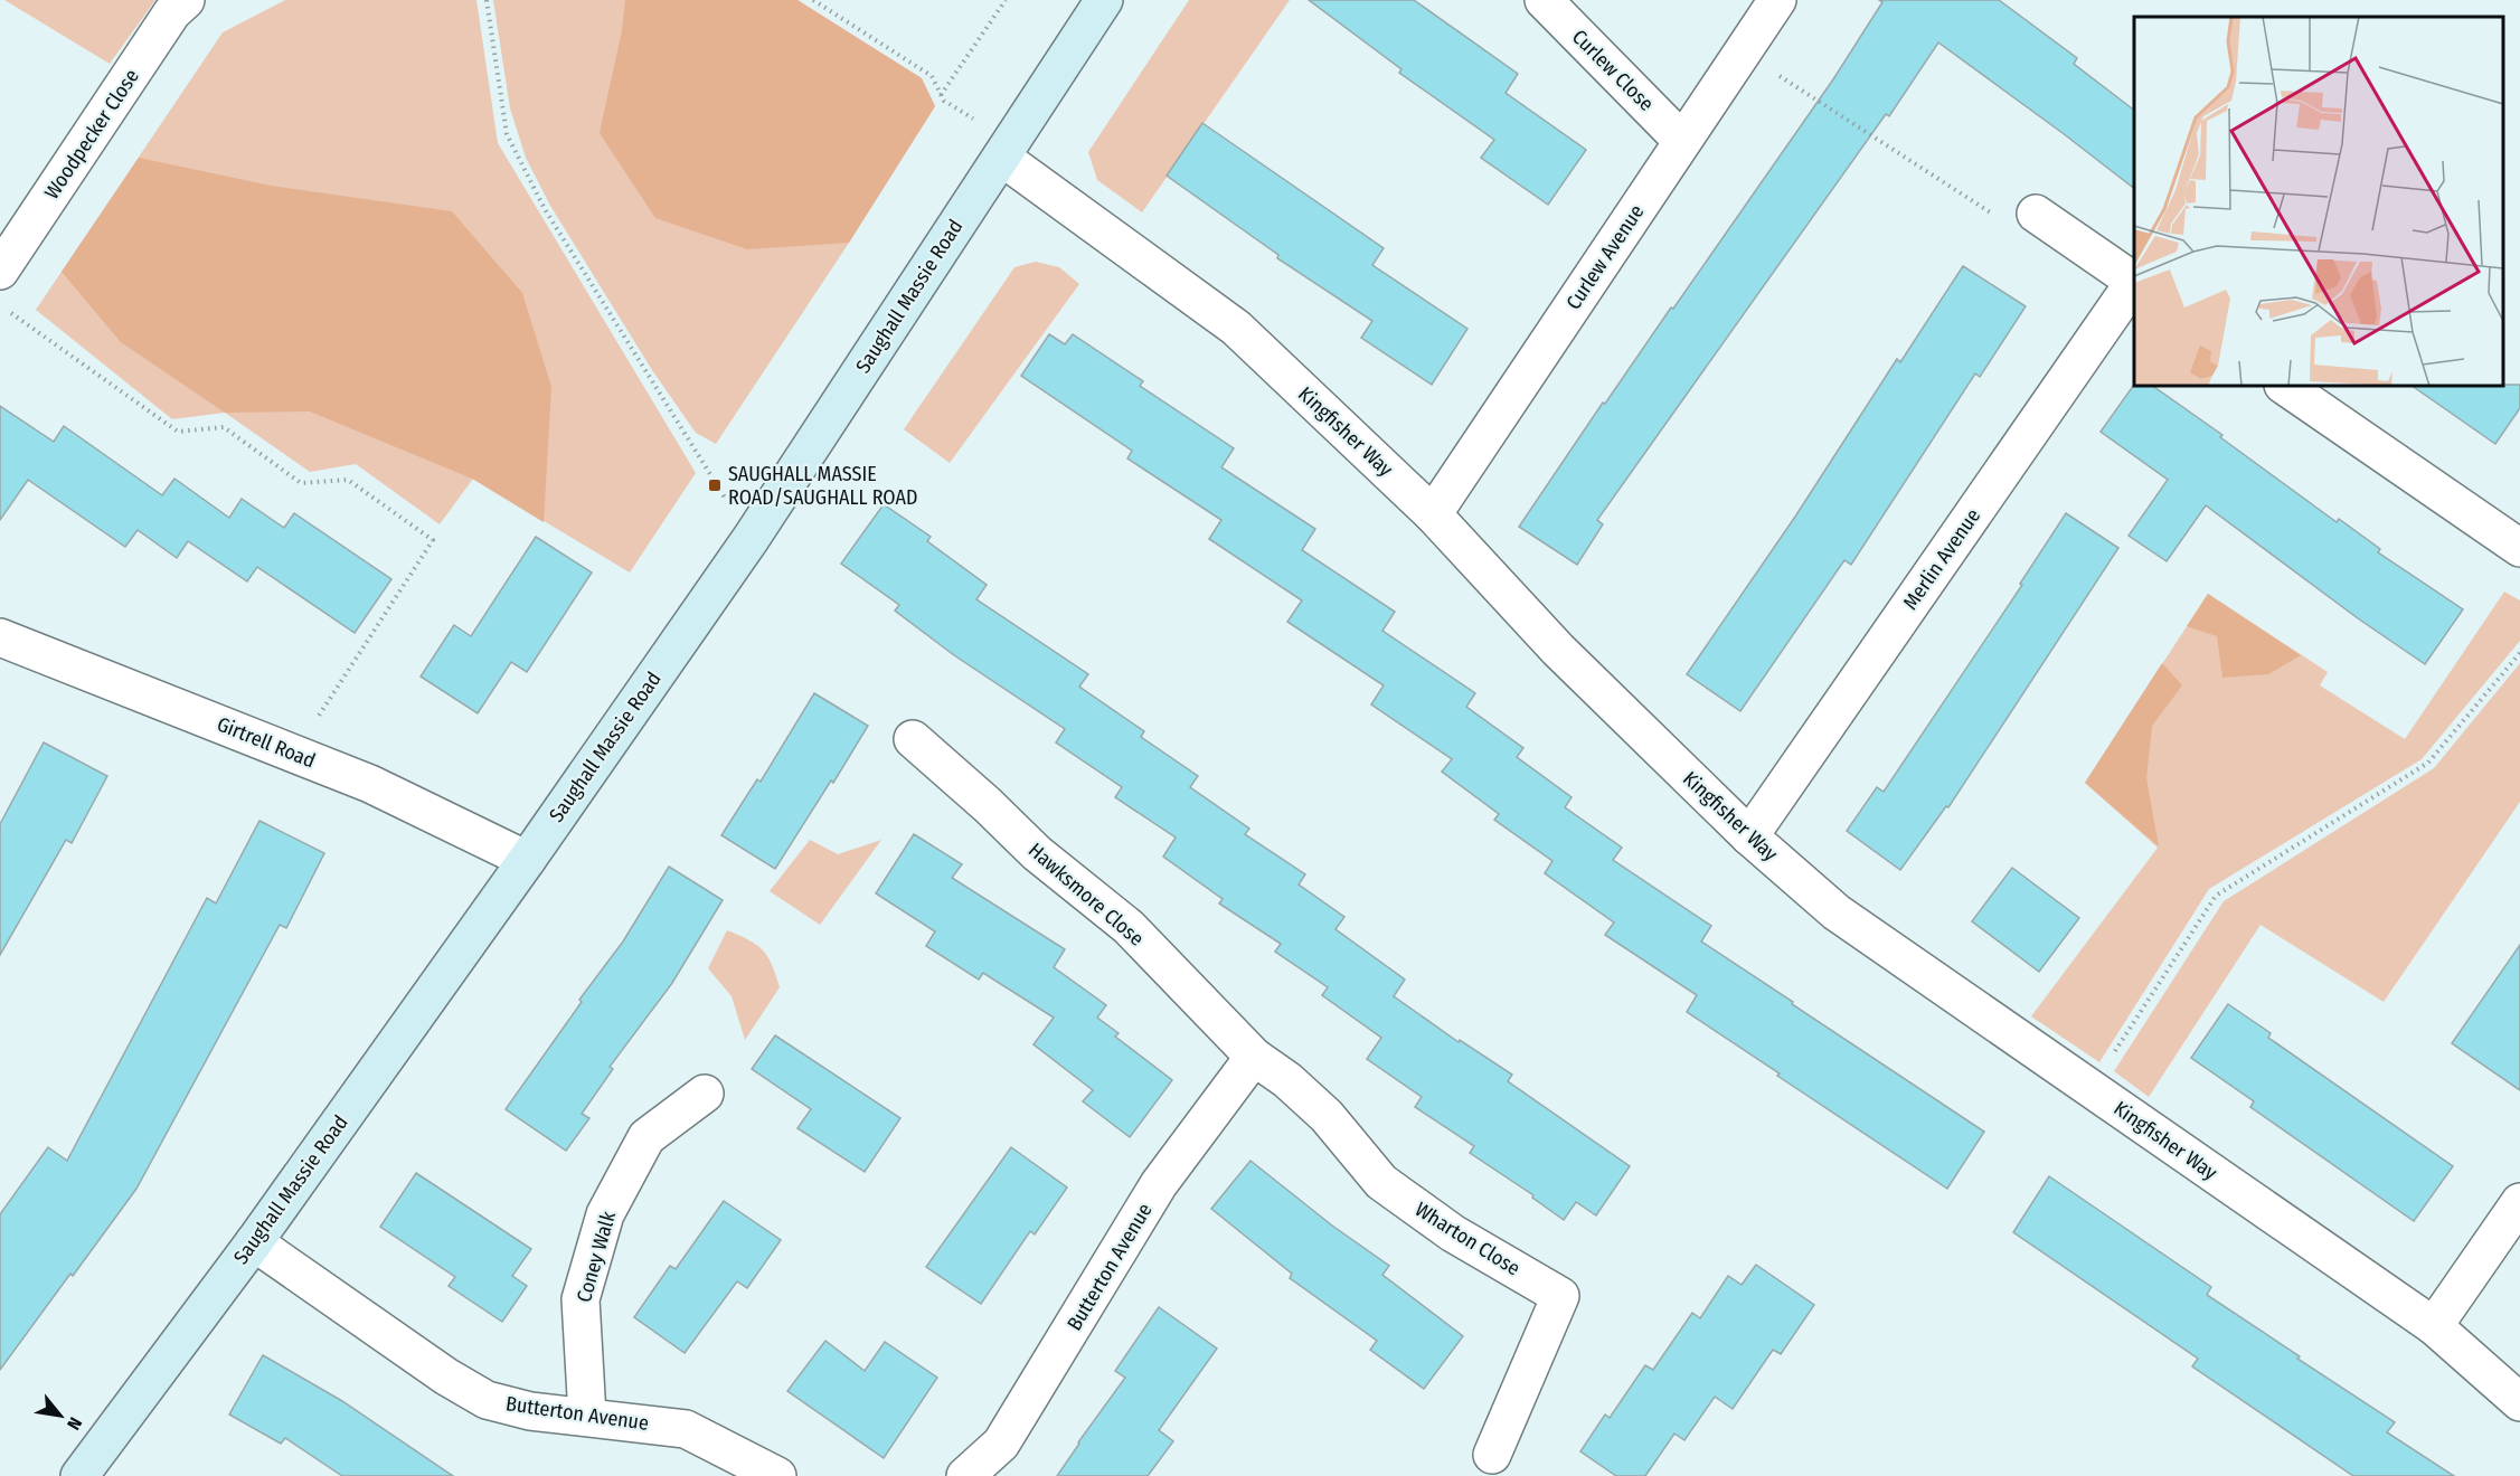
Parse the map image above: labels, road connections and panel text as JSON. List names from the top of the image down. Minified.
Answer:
{"streets":{"main road":["Saughall Massie Road"],"street":["Curlew Close","Woodpecker Close","Curlew Avenue","Kingfisher Way","Merlin Avenue","Girtrell Road","Hawksmore Close","Wharton Close","Coney Walk","Butterton Avenue"]},"crossings":[["Curlew Close","Curlew Avenue"],["Curlew Avenue","Kingfisher Way"],["Saughall Massie Road","Kingfisher Way"],["Saughall Massie Road","Girtrell Road"],["Saughall Massie Road","Butterton Avenue"],["Kingfisher Way","Merlin Avenue"],["Hawksmore Close","Wharton Close"],["Hawksmore Close","Butterton Avenue"],["Wharton Close","Butterton Avenue"],["Coney Walk","Butterton Avenue"]],"places":{"transit":["SAUGHALL MASSIE ROAD/SAUGHALL ROAD"]},"north":"bottom right"}
